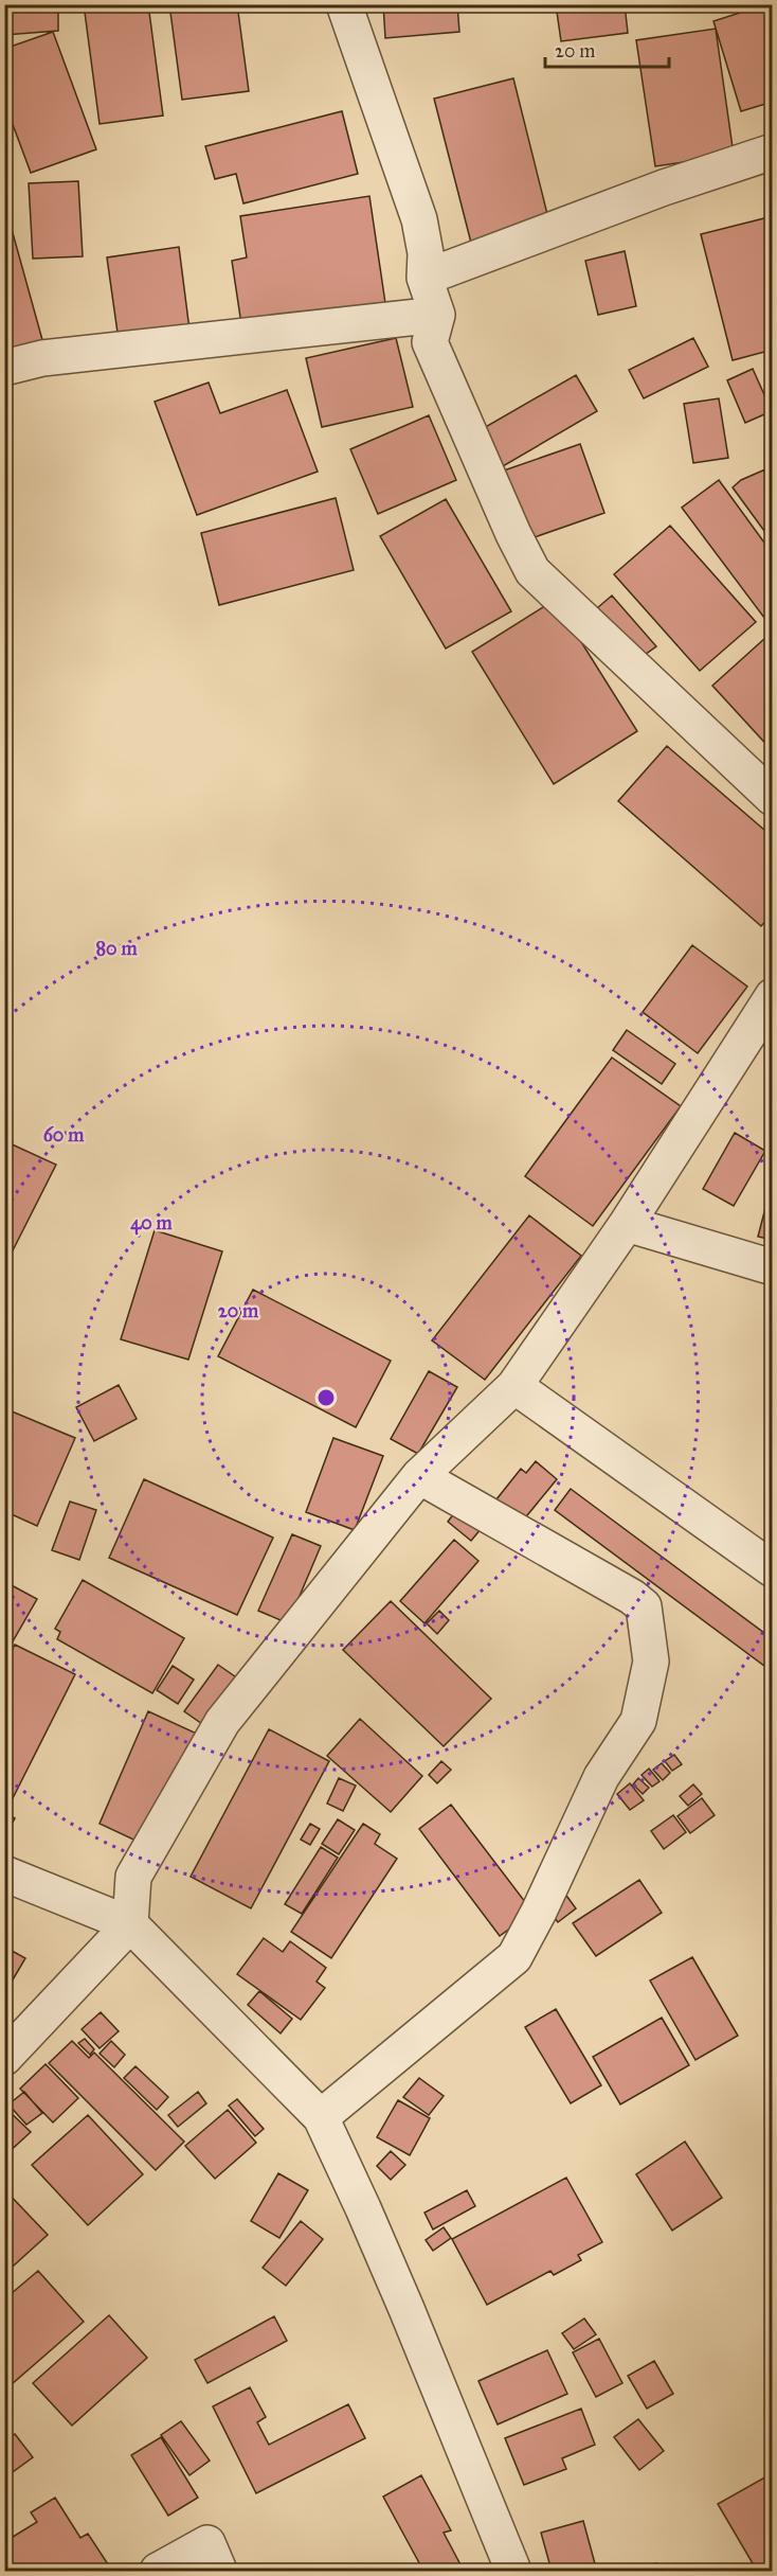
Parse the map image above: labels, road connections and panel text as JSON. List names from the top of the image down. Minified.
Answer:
{"scale_bar":"20 m","rings":["80 m","60 m","40 m","20 m"]}
